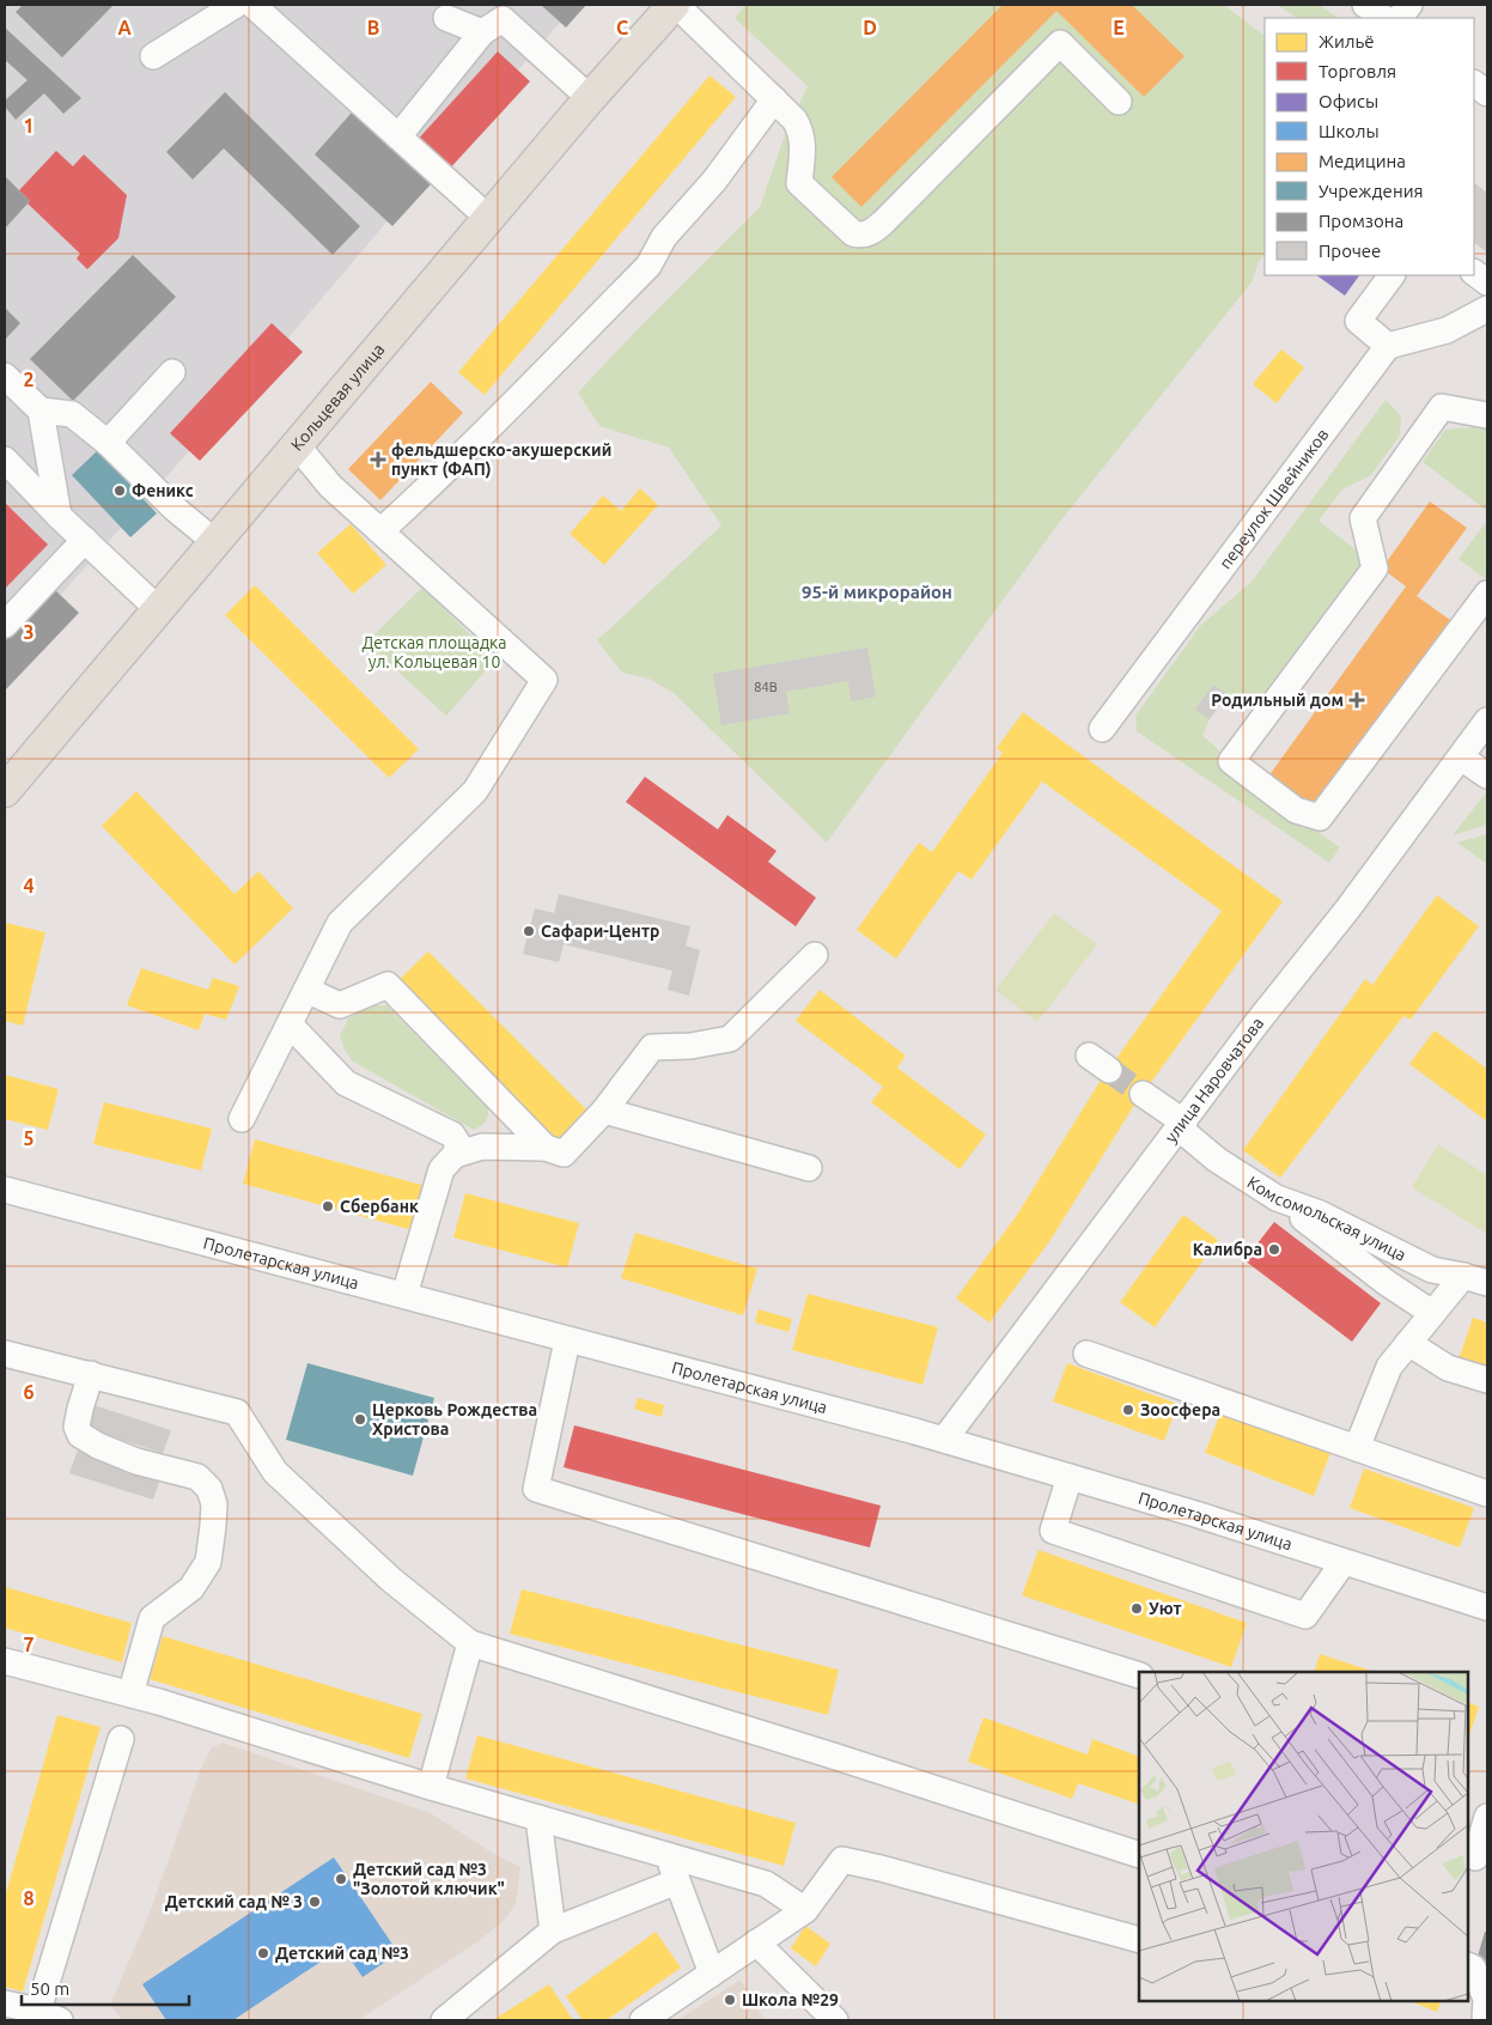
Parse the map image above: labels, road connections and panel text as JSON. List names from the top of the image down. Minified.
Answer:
{"streets":{"main road":["Кольцевая улица"],"street":["переулок Швейников","улица Наровчатова","Комсомольская улица","Пролетарская улица"]},"crossings":[["улица Наровчатова","Комсомольская улица"],["улица Наровчатова","Пролетарская улица"]],"districts":["95-й микрорайон"],"parks":["Детская площадка ул. Кольцевая 10"],"places":{"health":["фельдшерско-акушерский пункт (ФАП)","Родильный дом"],"other":["Феникс","Сафари-Центр","Сбербанк","Калибра","Зоосфера","Церковь Рождества Христова","Уют","Детский сад №3 \"Золотой ключик\"","Детский сад № 3","Детский сад №3","Школа №29"]},"house_numbers":["84В"],"legend":["Жильё","Торговля","Офисы","Школы","Медицина","Учреждения","Промзона","Прочее"],"scale_bar":"50 m","grid":{"columns":["A","B","C","D","E"],"rows":["1","2","3","4","5","6","7","8"]}}
